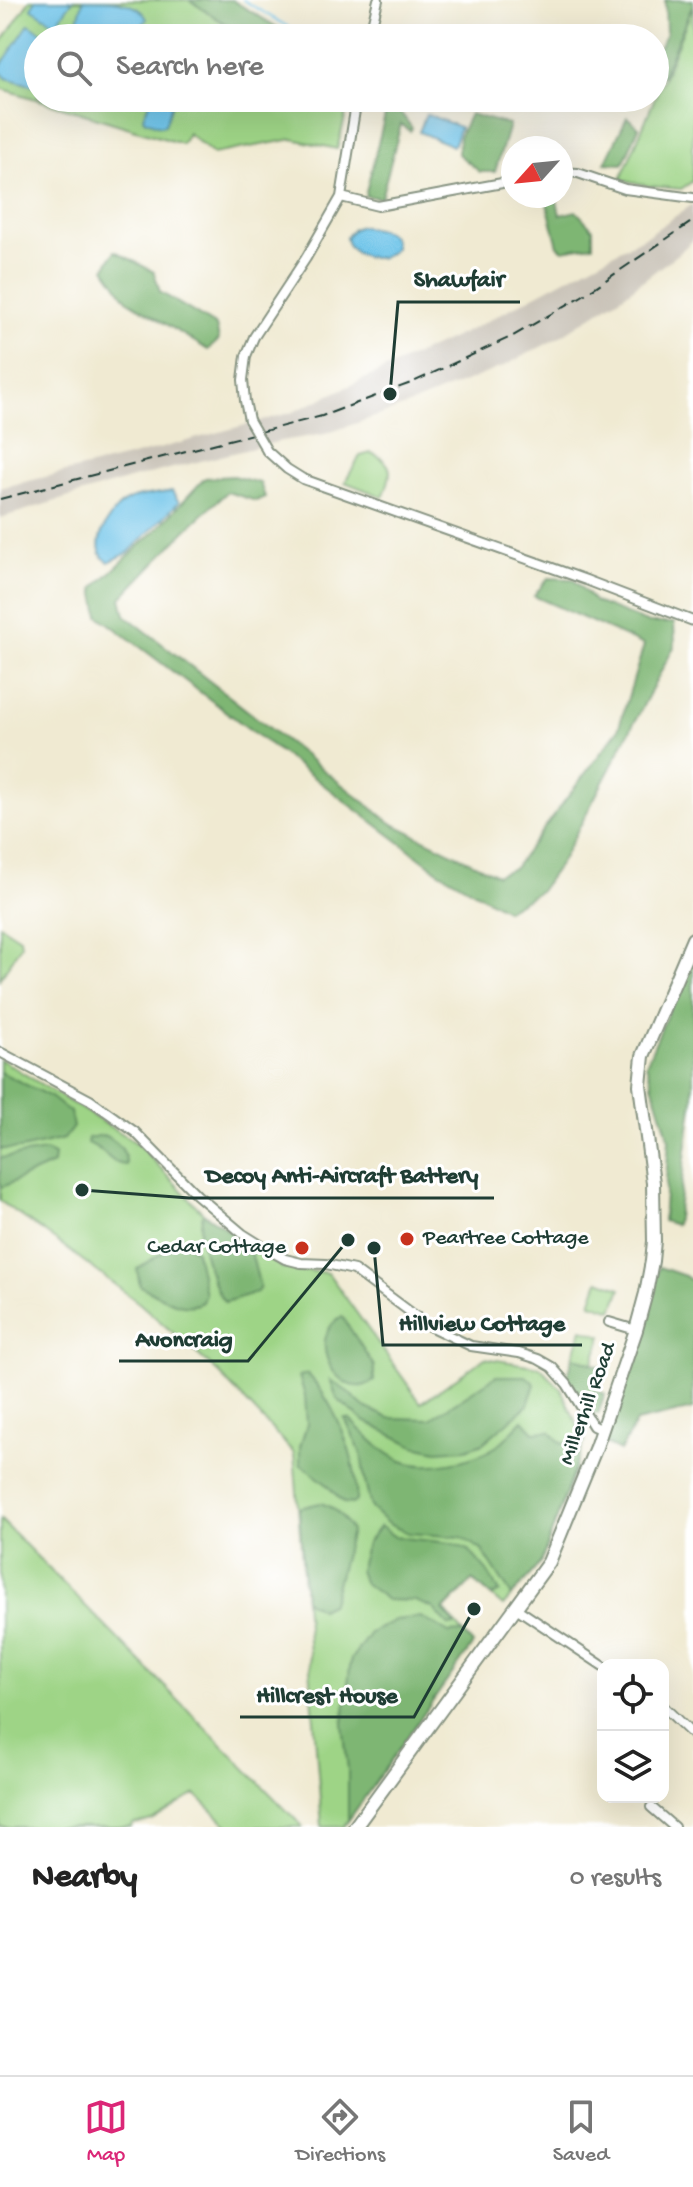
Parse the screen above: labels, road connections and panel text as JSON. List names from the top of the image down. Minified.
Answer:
{"streets":{"main road":["Millerhill Road"]},"places":["Shawfair","Decoy Anti-Aircraft Battery","Peartree Cottage","Avoncraig","Cedar Cottage","Hillview Cottage","Hillcrest House"],"north":"bottom left","page":{"search":"Search here","heading":["Nearby","0 results"],"nav":["Map","Directions","Saved"]}}
